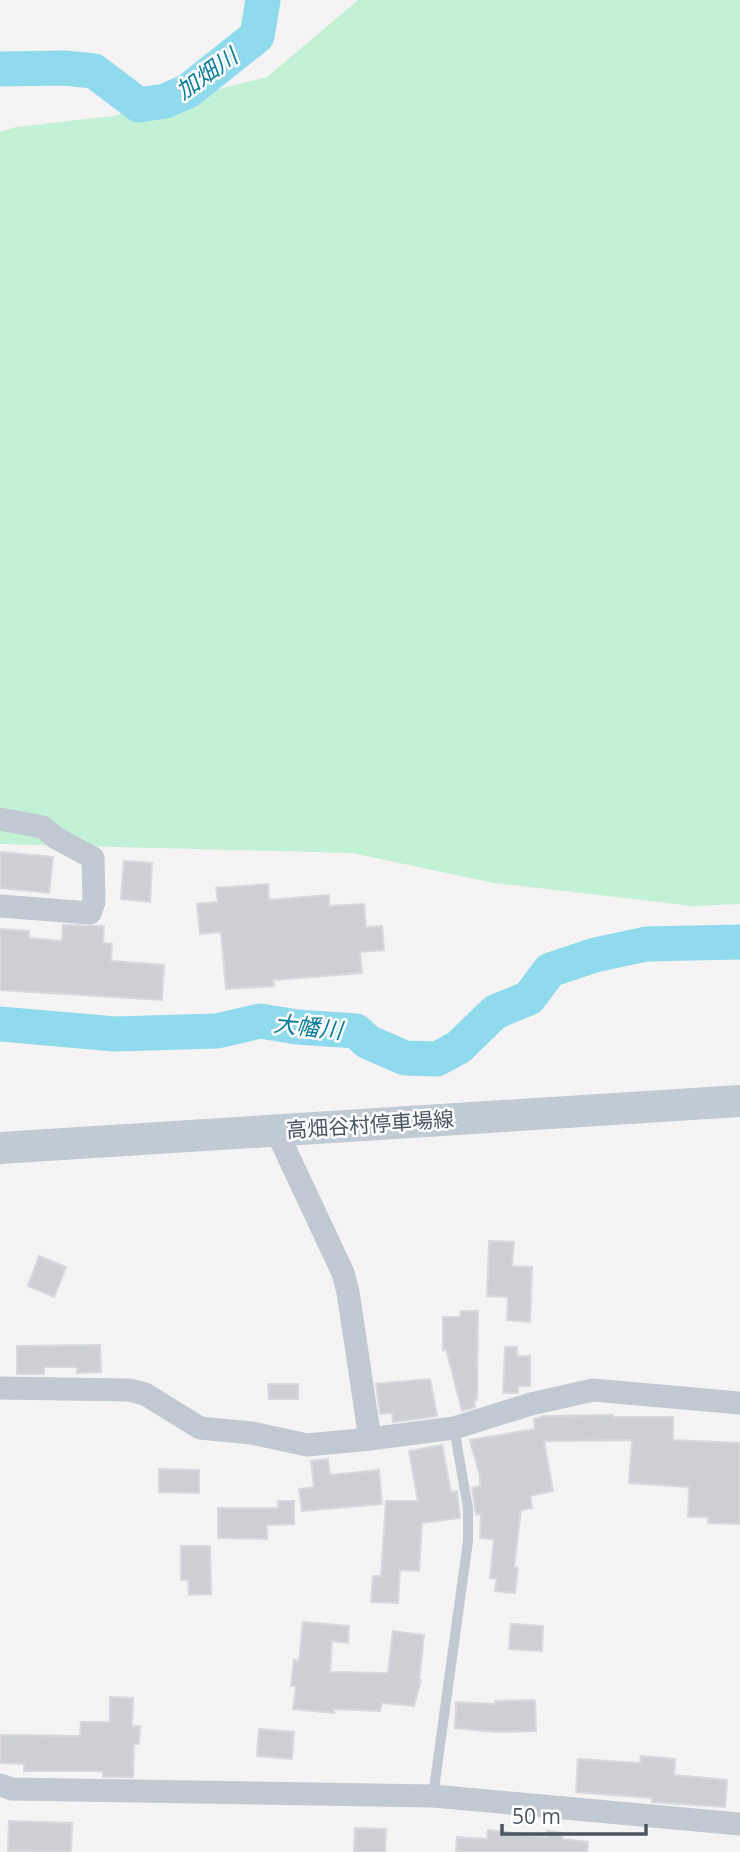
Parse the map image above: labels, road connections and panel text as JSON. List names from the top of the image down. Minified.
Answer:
{"streets":{"main road":["高畑谷村停車場線"]},"water":["加畑川","大幡川"],"scale_bar":"50 m"}
